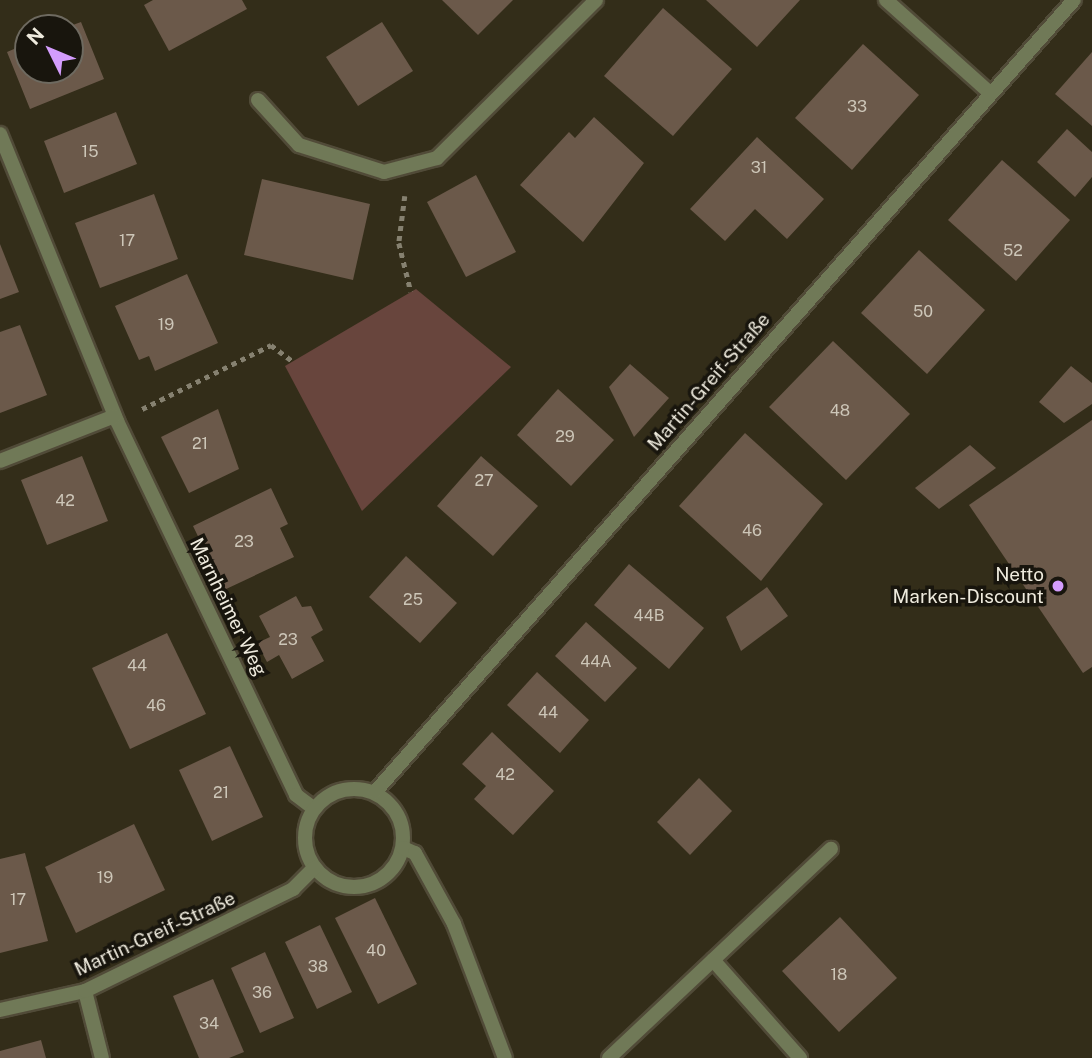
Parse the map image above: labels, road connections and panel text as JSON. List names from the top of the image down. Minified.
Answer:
{"streets":{"street":["Martin-Greif-Straße","Marnheimer Weg"]},"crossings":[["Martin-Greif-Straße","Marnheimer Weg"]],"places":["Netto Marken-Discount"],"house_numbers":["33","15","31","17","52","50","19","48","29","21","27","42","46","23","25","44B","23","44A","44","46","44","42","21","19","17","40","38","18","36","34"],"north":"top left"}
